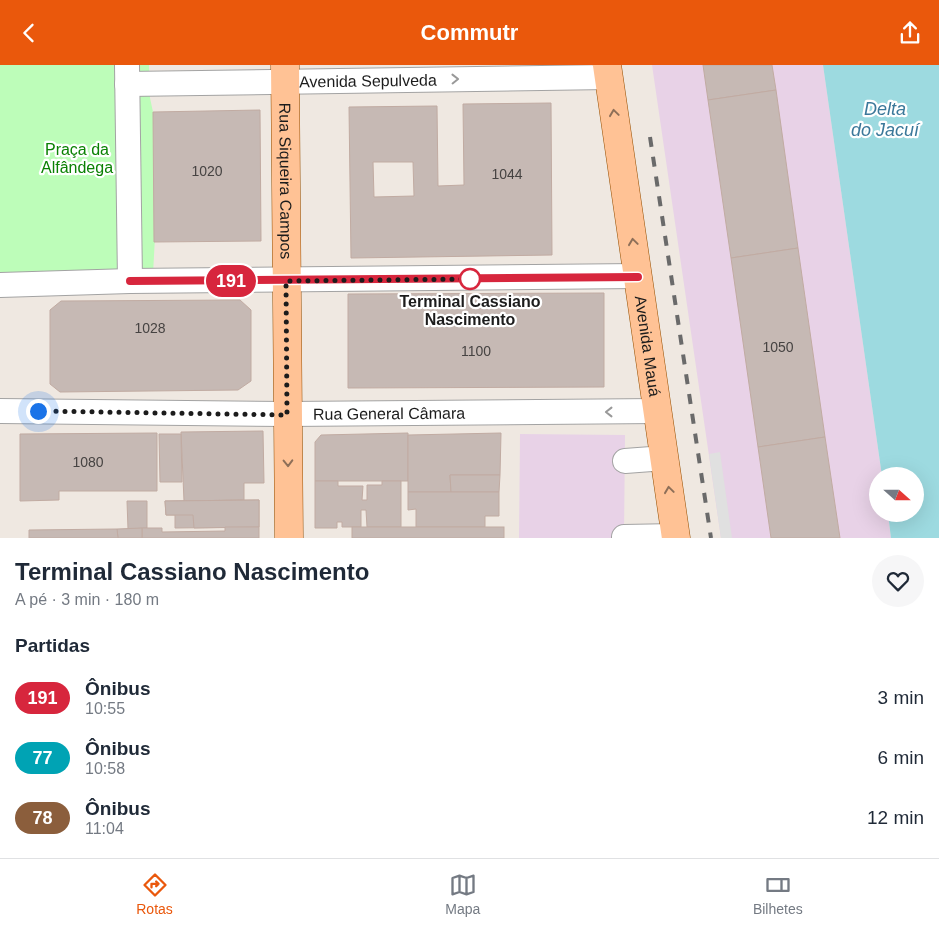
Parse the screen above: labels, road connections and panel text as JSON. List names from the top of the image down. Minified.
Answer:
{"streets":{"main road":["Rua Siqueira Campos","Avenida Mauá"],"street":["Avenida Sepulveda","Rua General Câmara"]},"crossings":[["Avenida Sepulveda","Rua Siqueira Campos"],["Avenida Sepulveda","Avenida Mauá"],["Rua Siqueira Campos","Rua General Câmara"],["Avenida Mauá","Rua General Câmara"]],"one_way":["Avenida Mauá"],"water":["Delta do Jacuí"],"parks":["Praça da Alfândega"],"places":["Terminal Cassiano Nascimento"],"lines":["bus line 191"],"house_numbers":["1020","1044","1028","1050","1100","1080"],"north":"right","page":{"header":"Commutr","on_map":"191","heading":[["Terminal Cassiano Nascimento","A pé · 3 min · 180 m"],"Partidas"],"list":[{"mark":"191","name":"Ônibus","note":"10:55","value":"3 min"},{"mark":"77","name":"Ônibus","note":"10:58","value":"6 min"},{"mark":"78","name":"Ônibus","note":"11:04","value":"12 min"}],"tabs":["Rotas","Mapa","Bilhetes"]}}
